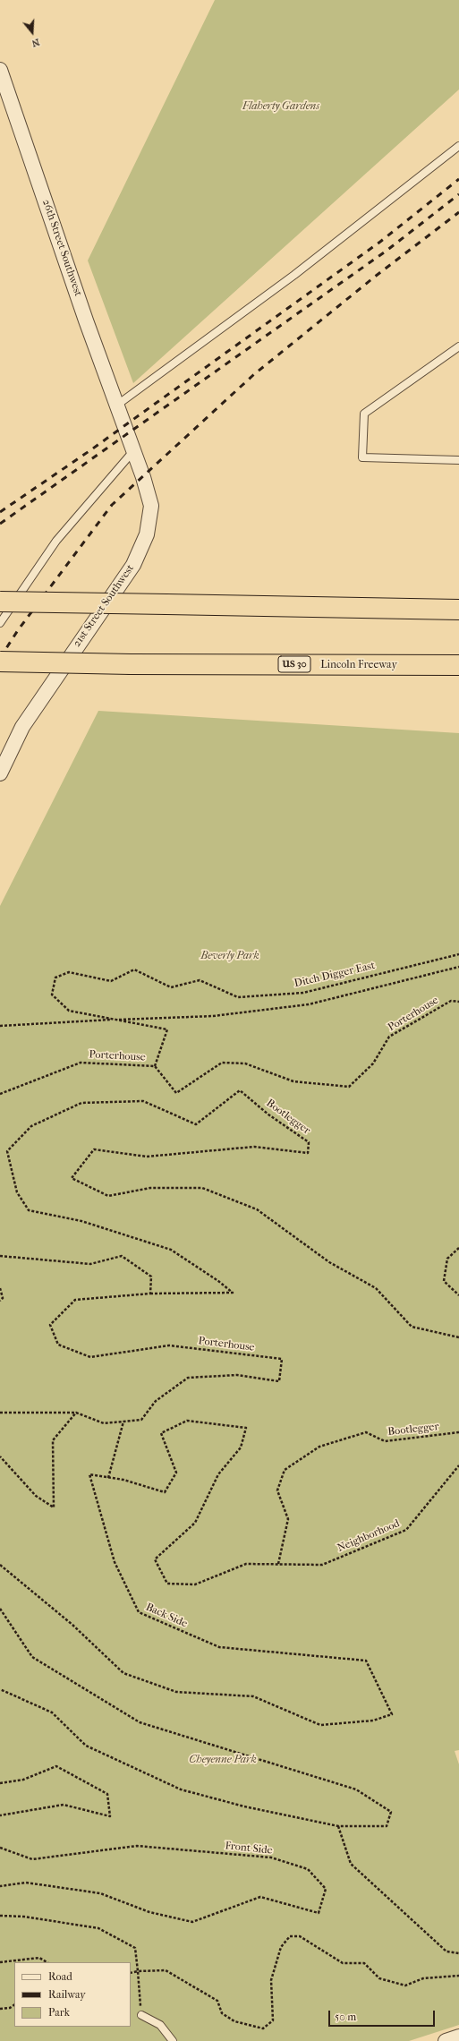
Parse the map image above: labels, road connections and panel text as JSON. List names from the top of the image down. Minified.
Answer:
{"streets":{"highway":["US 30","Lincoln Freeway"],"street":["26th Street Southwest","21st Street Southwest"],"path":["Ditch Digger East","Porterhouse","Bootlegger","Neighborhood","Back Side","Front Side"]},"crossings":[["26th Street Southwest","21st Street Southwest"],["Porterhouse","Bootlegger"],["Bootlegger","Neighborhood"],["Bootlegger","Back Side"],["Neighborhood","Back Side"]],"parks":["Flaherty Gardens","Beverly Park","Cheyenne Park"],"legend":["Road","Railway","Park"],"scale_bar":"50 m","north":"bottom"}
